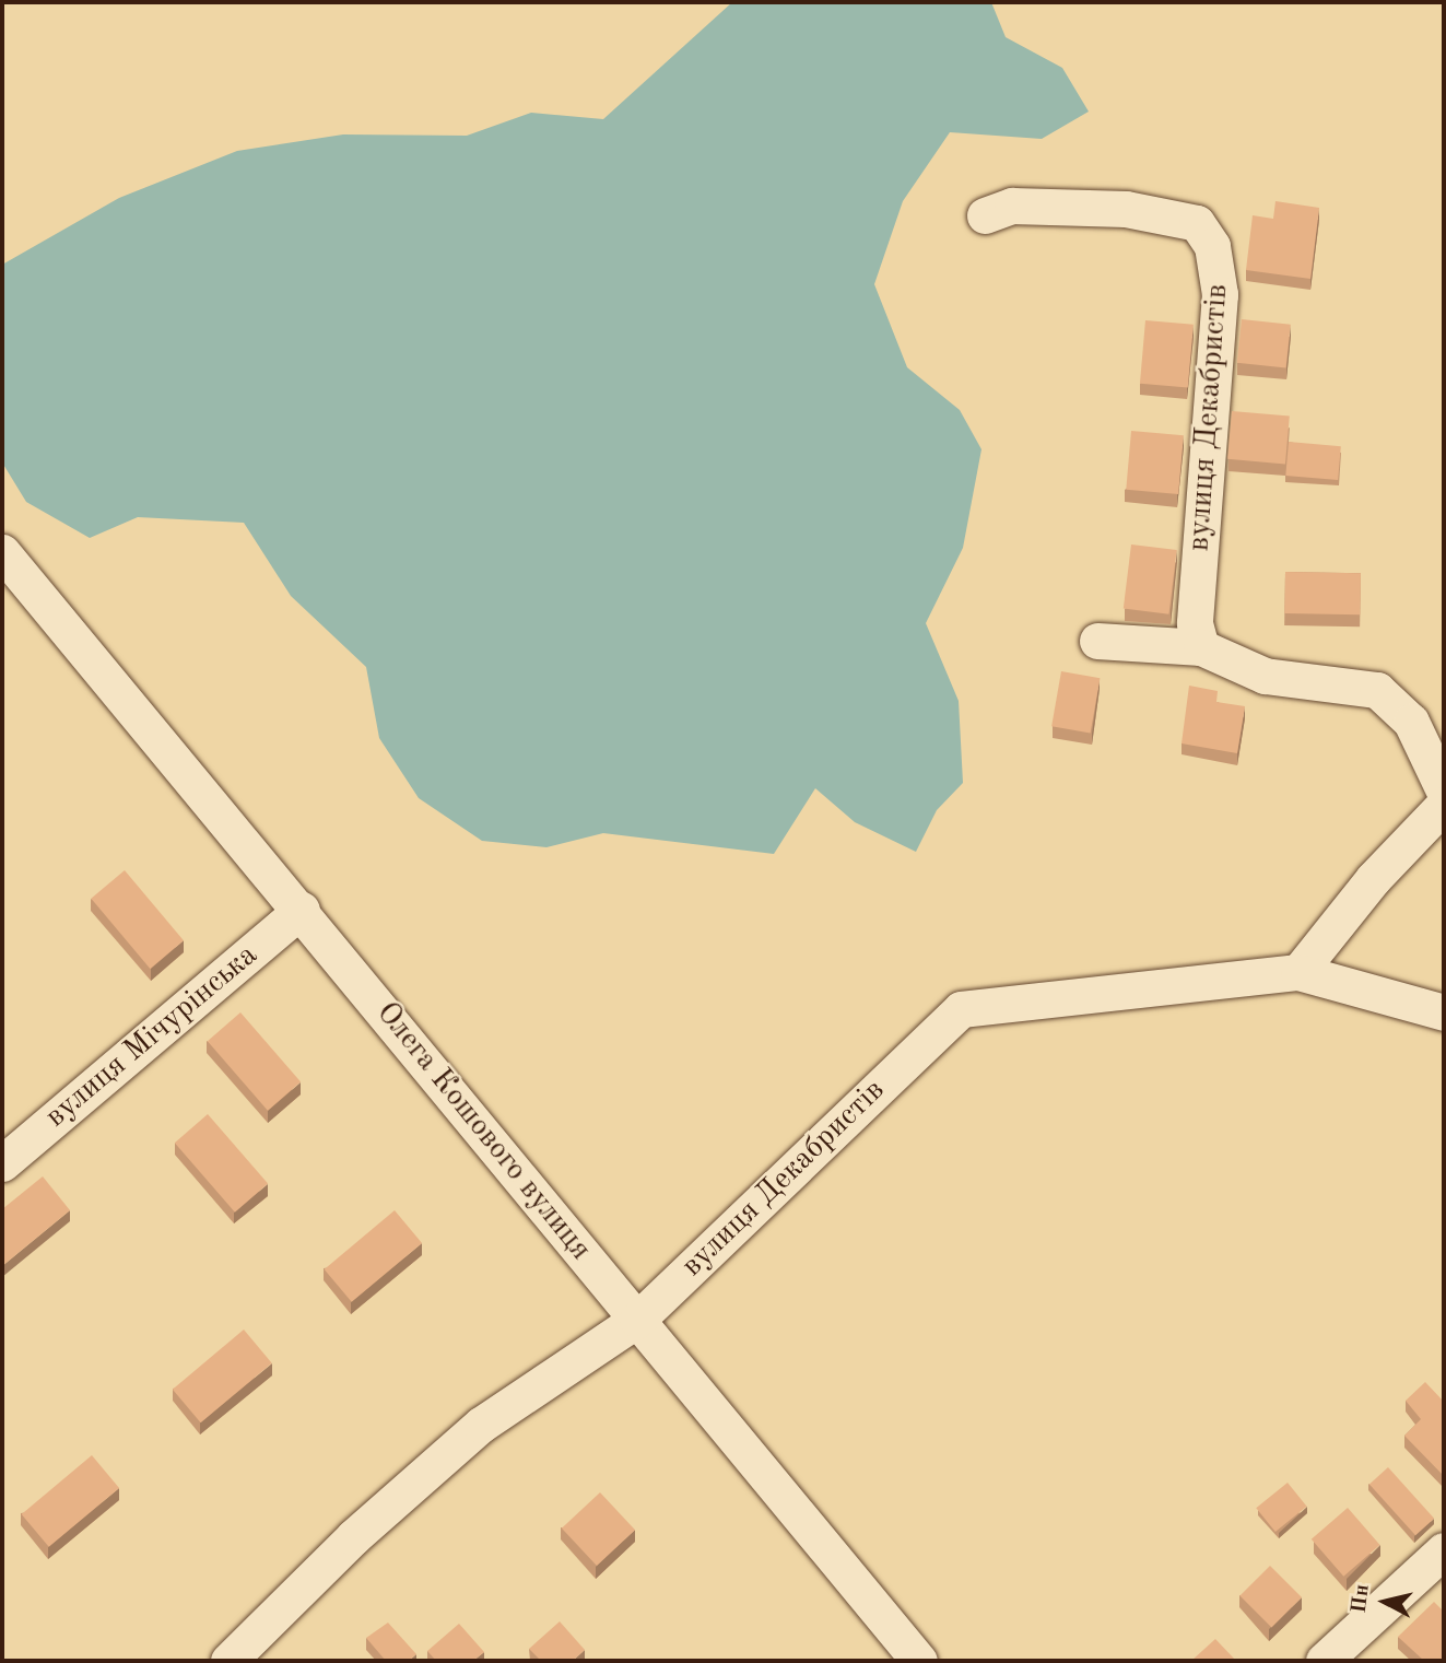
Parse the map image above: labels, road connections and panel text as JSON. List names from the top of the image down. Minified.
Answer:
{"streets":{"street":["вулиця Декабристів","вулиця Мічурінська","Олега Кошового вулиця"]},"crossings":[["вулиця Декабристів","Олега Кошового вулиця"],["вулиця Мічурінська","Олега Кошового вулиця"]],"north":"left"}
